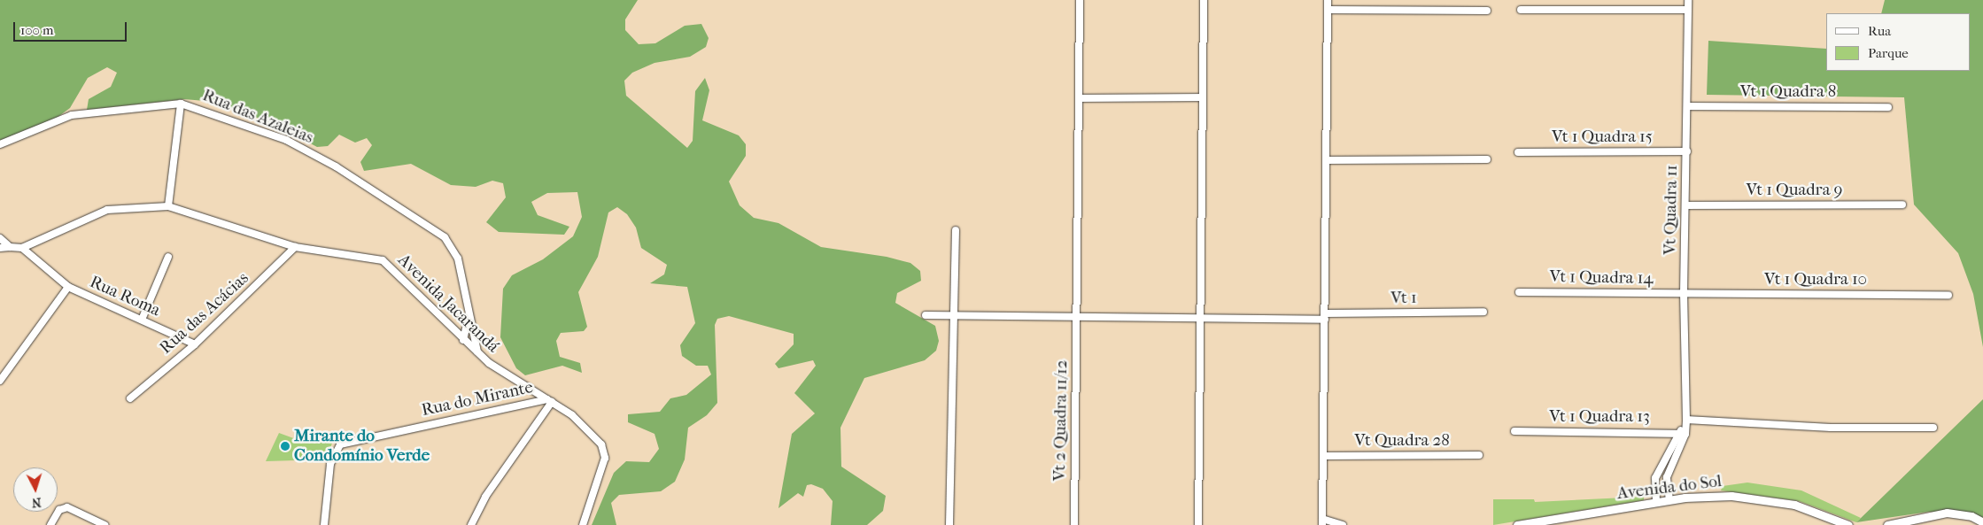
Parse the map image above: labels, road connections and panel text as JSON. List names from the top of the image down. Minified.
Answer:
{"streets":{"street":["Vt 1 Quadra 8","Rua das Azaleias","Vt 1 Quadra 15","Vt 1 Quadra 9","Vt Quadra 11","Vt 1 Quadra 14","Vt 1 Quadra 10","Rua Roma","Vt 1","Avenida Jacarandá","Rua das Acácias","Rua do Mirante","Vt 1 Quadra 13","Vt 2 Quadra 11/12","Vt Quadra 28","Avenida do Sol"]},"crossings":[["Vt 1 Quadra 8","Vt Quadra 11"],["Rua das Azaleias","Avenida Jacarandá"],["Vt 1 Quadra 15","Vt Quadra 11"],["Vt 1 Quadra 9","Vt Quadra 11"],["Vt Quadra 11","Vt 1 Quadra 14"],["Vt Quadra 11","Vt 1 Quadra 10"],["Vt Quadra 11","Vt 1 Quadra 13"],["Vt 1 Quadra 14","Vt 1 Quadra 10"],["Rua Roma","Avenida Jacarandá"],["Rua Roma","Rua das Acácias"],["Vt 1","Vt 2 Quadra 11/12"],["Avenida Jacarandá","Rua das Acácias"],["Avenida Jacarandá","Rua do Mirante"]],"places":["Mirante do Condomínio Verde"],"legend":["Rua","Parque"],"scale_bar":"100 m","north":"bottom"}
